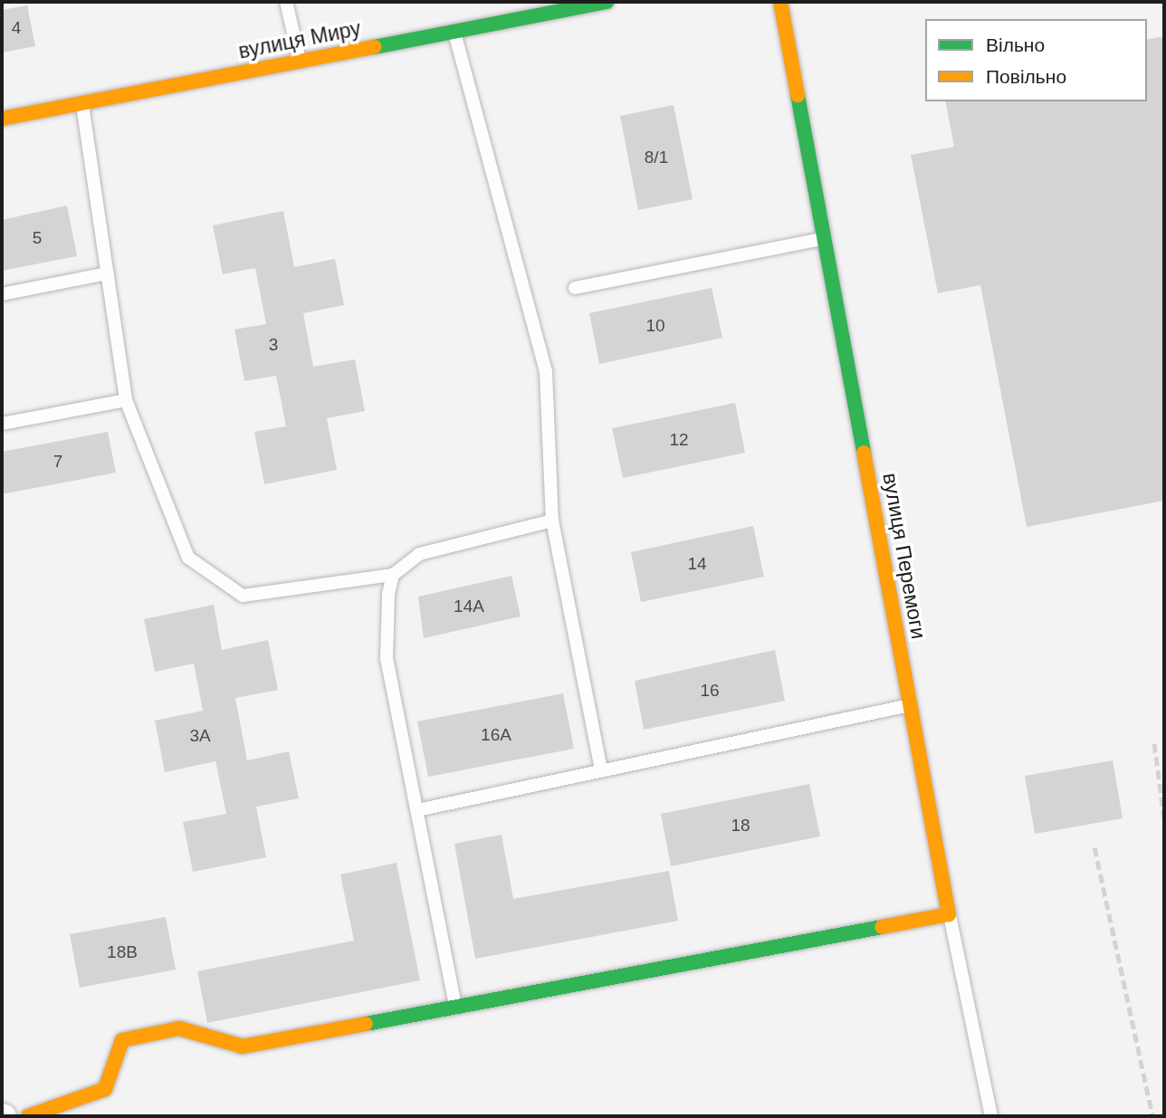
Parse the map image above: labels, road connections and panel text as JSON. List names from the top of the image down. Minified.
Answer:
{"streets":{"street":["вулиця Миру","вулиця Перемоги"]},"house_numbers":["4","8/1","5","10","3","12","7","14","14А","16","16А","3А","18","18В"],"legend":["Вільно","Повільно"]}
